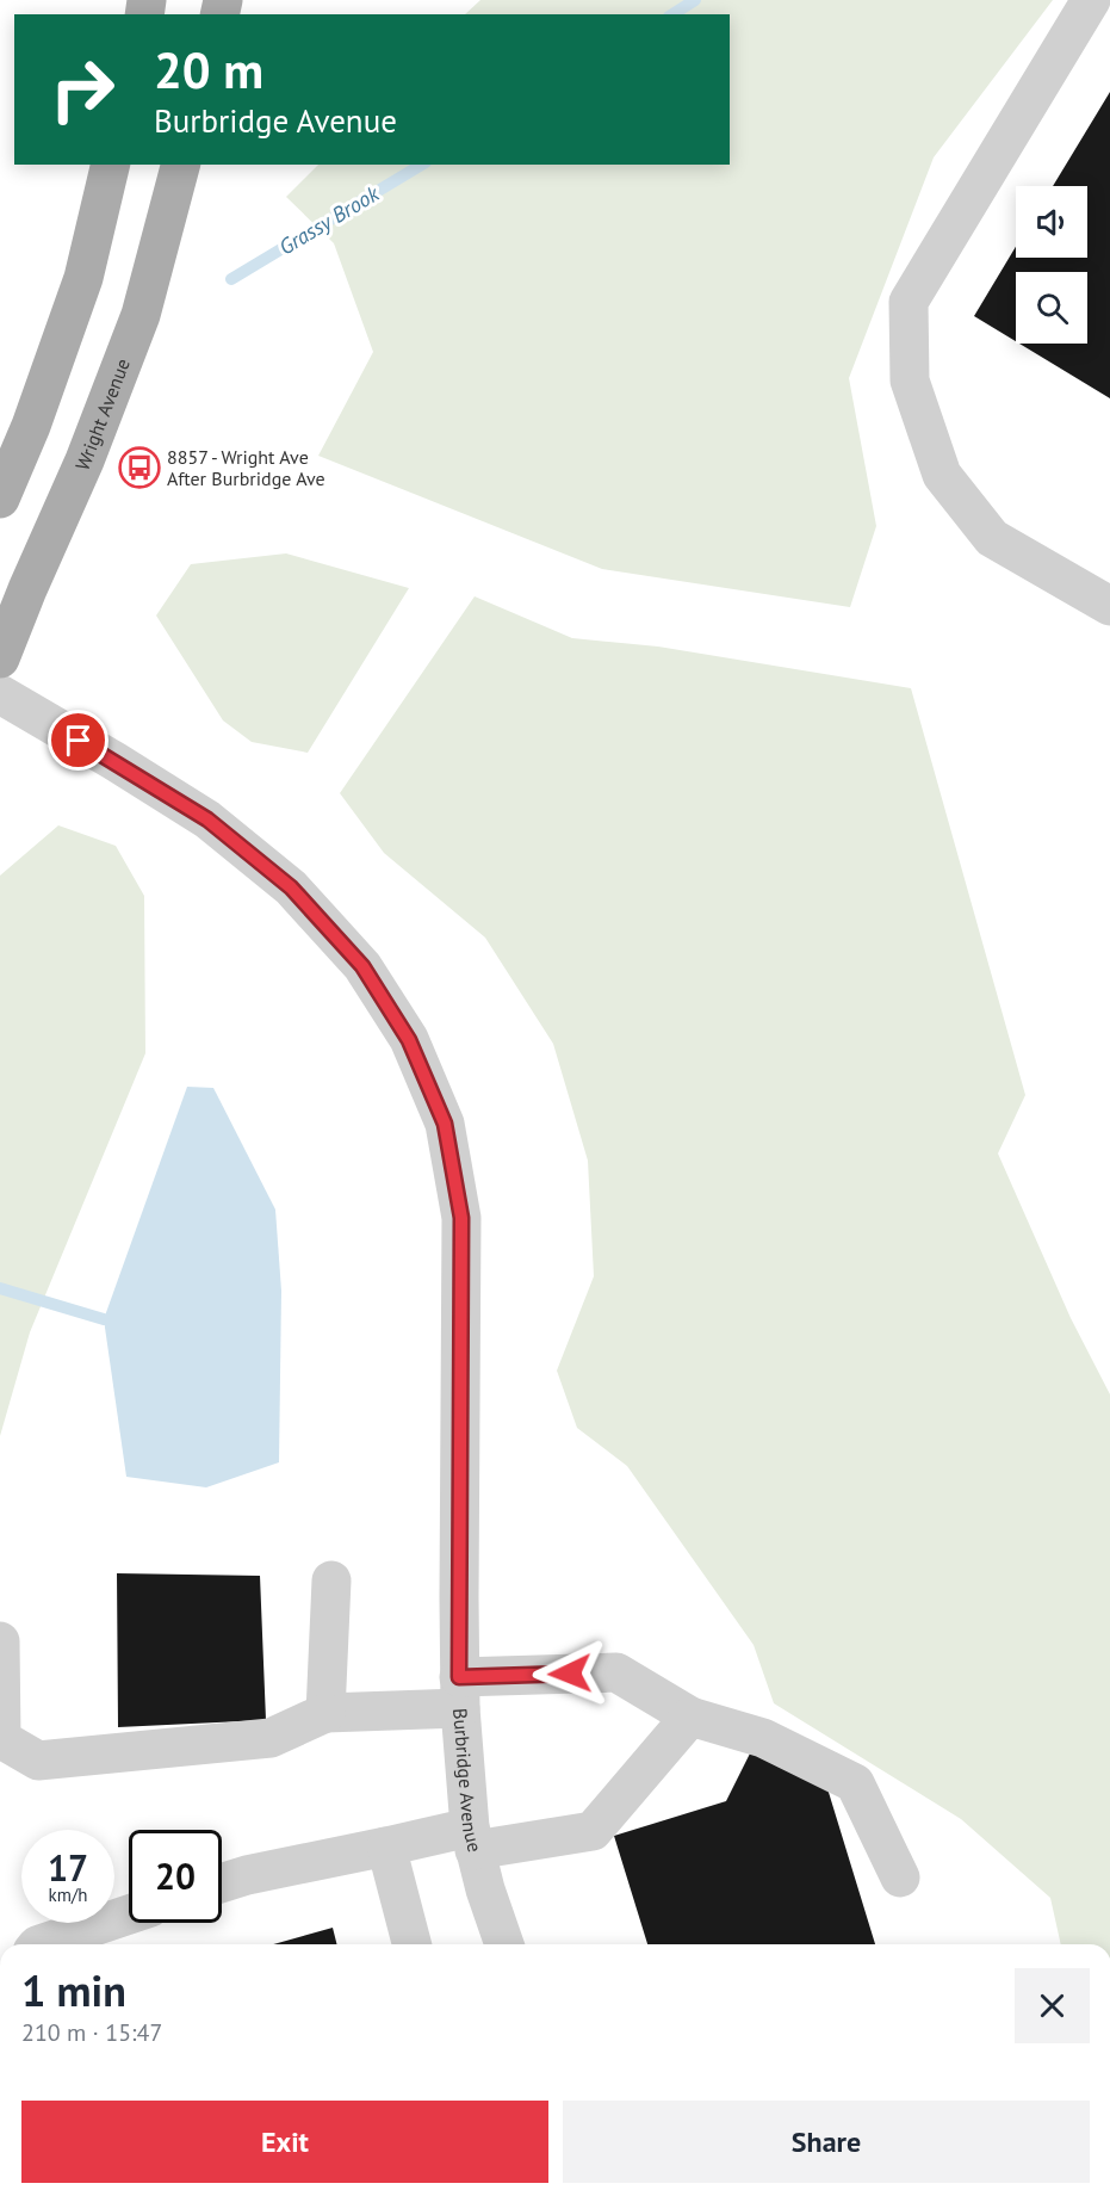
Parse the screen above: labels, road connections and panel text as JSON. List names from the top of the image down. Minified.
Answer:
{"streets":{"main road":["Wright Avenue"],"street":["Burbridge Avenue"]},"water":["Grassy Brook"],"places":{"bus stop":["8857 - Wright Ave After Burbridge Ave"]},"page":{"turn":["20 m","Burbridge Avenue"],"speed":"17 km/h","limit":"20","heading":["1 min","210 m · 15:47"],"buttons":["Exit","Share"]}}
